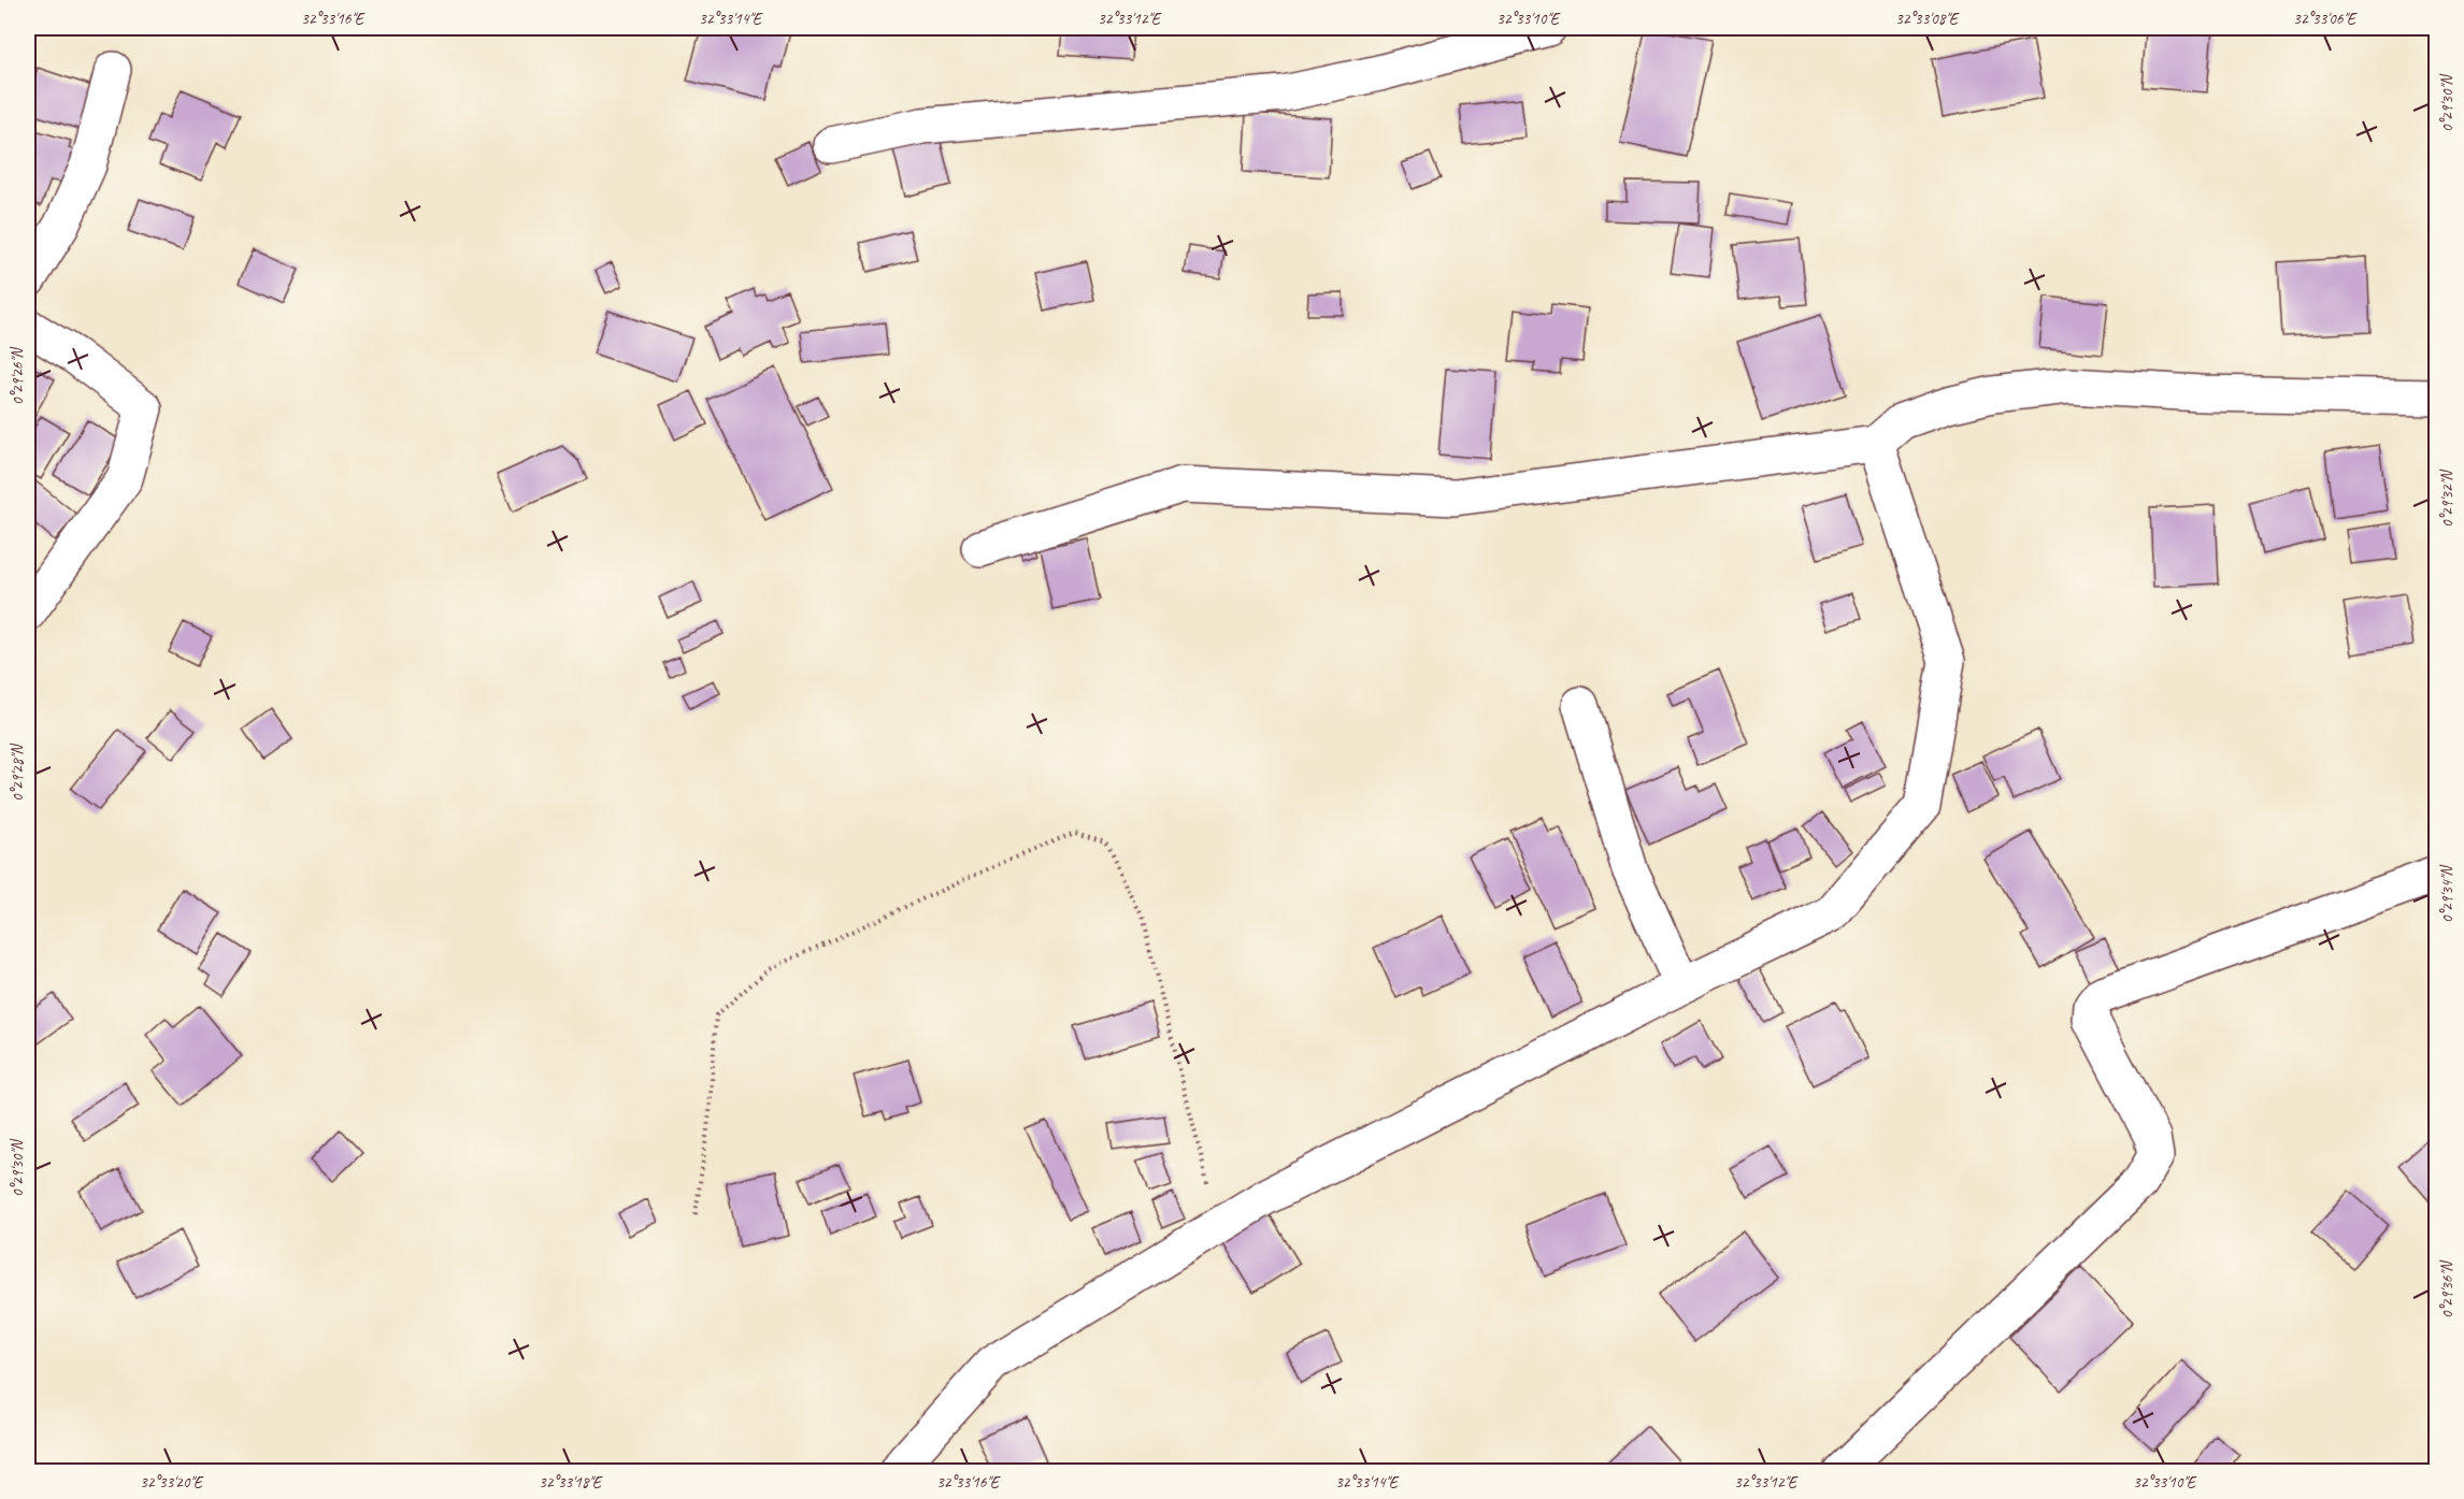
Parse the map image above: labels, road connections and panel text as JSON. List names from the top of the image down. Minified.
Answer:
{"coordinates":["32°33'16\"E","32°33'14\"E","32°33'12\"E","32°33'10\"E","32°33'08\"E","32°33'06\"E","0°29'30\"N","0°29'26\"N","0°29'32\"N","0°29'28\"N","0°29'34\"N","0°29'36\"N","32°33'20\"E","32°33'18\"E"]}
